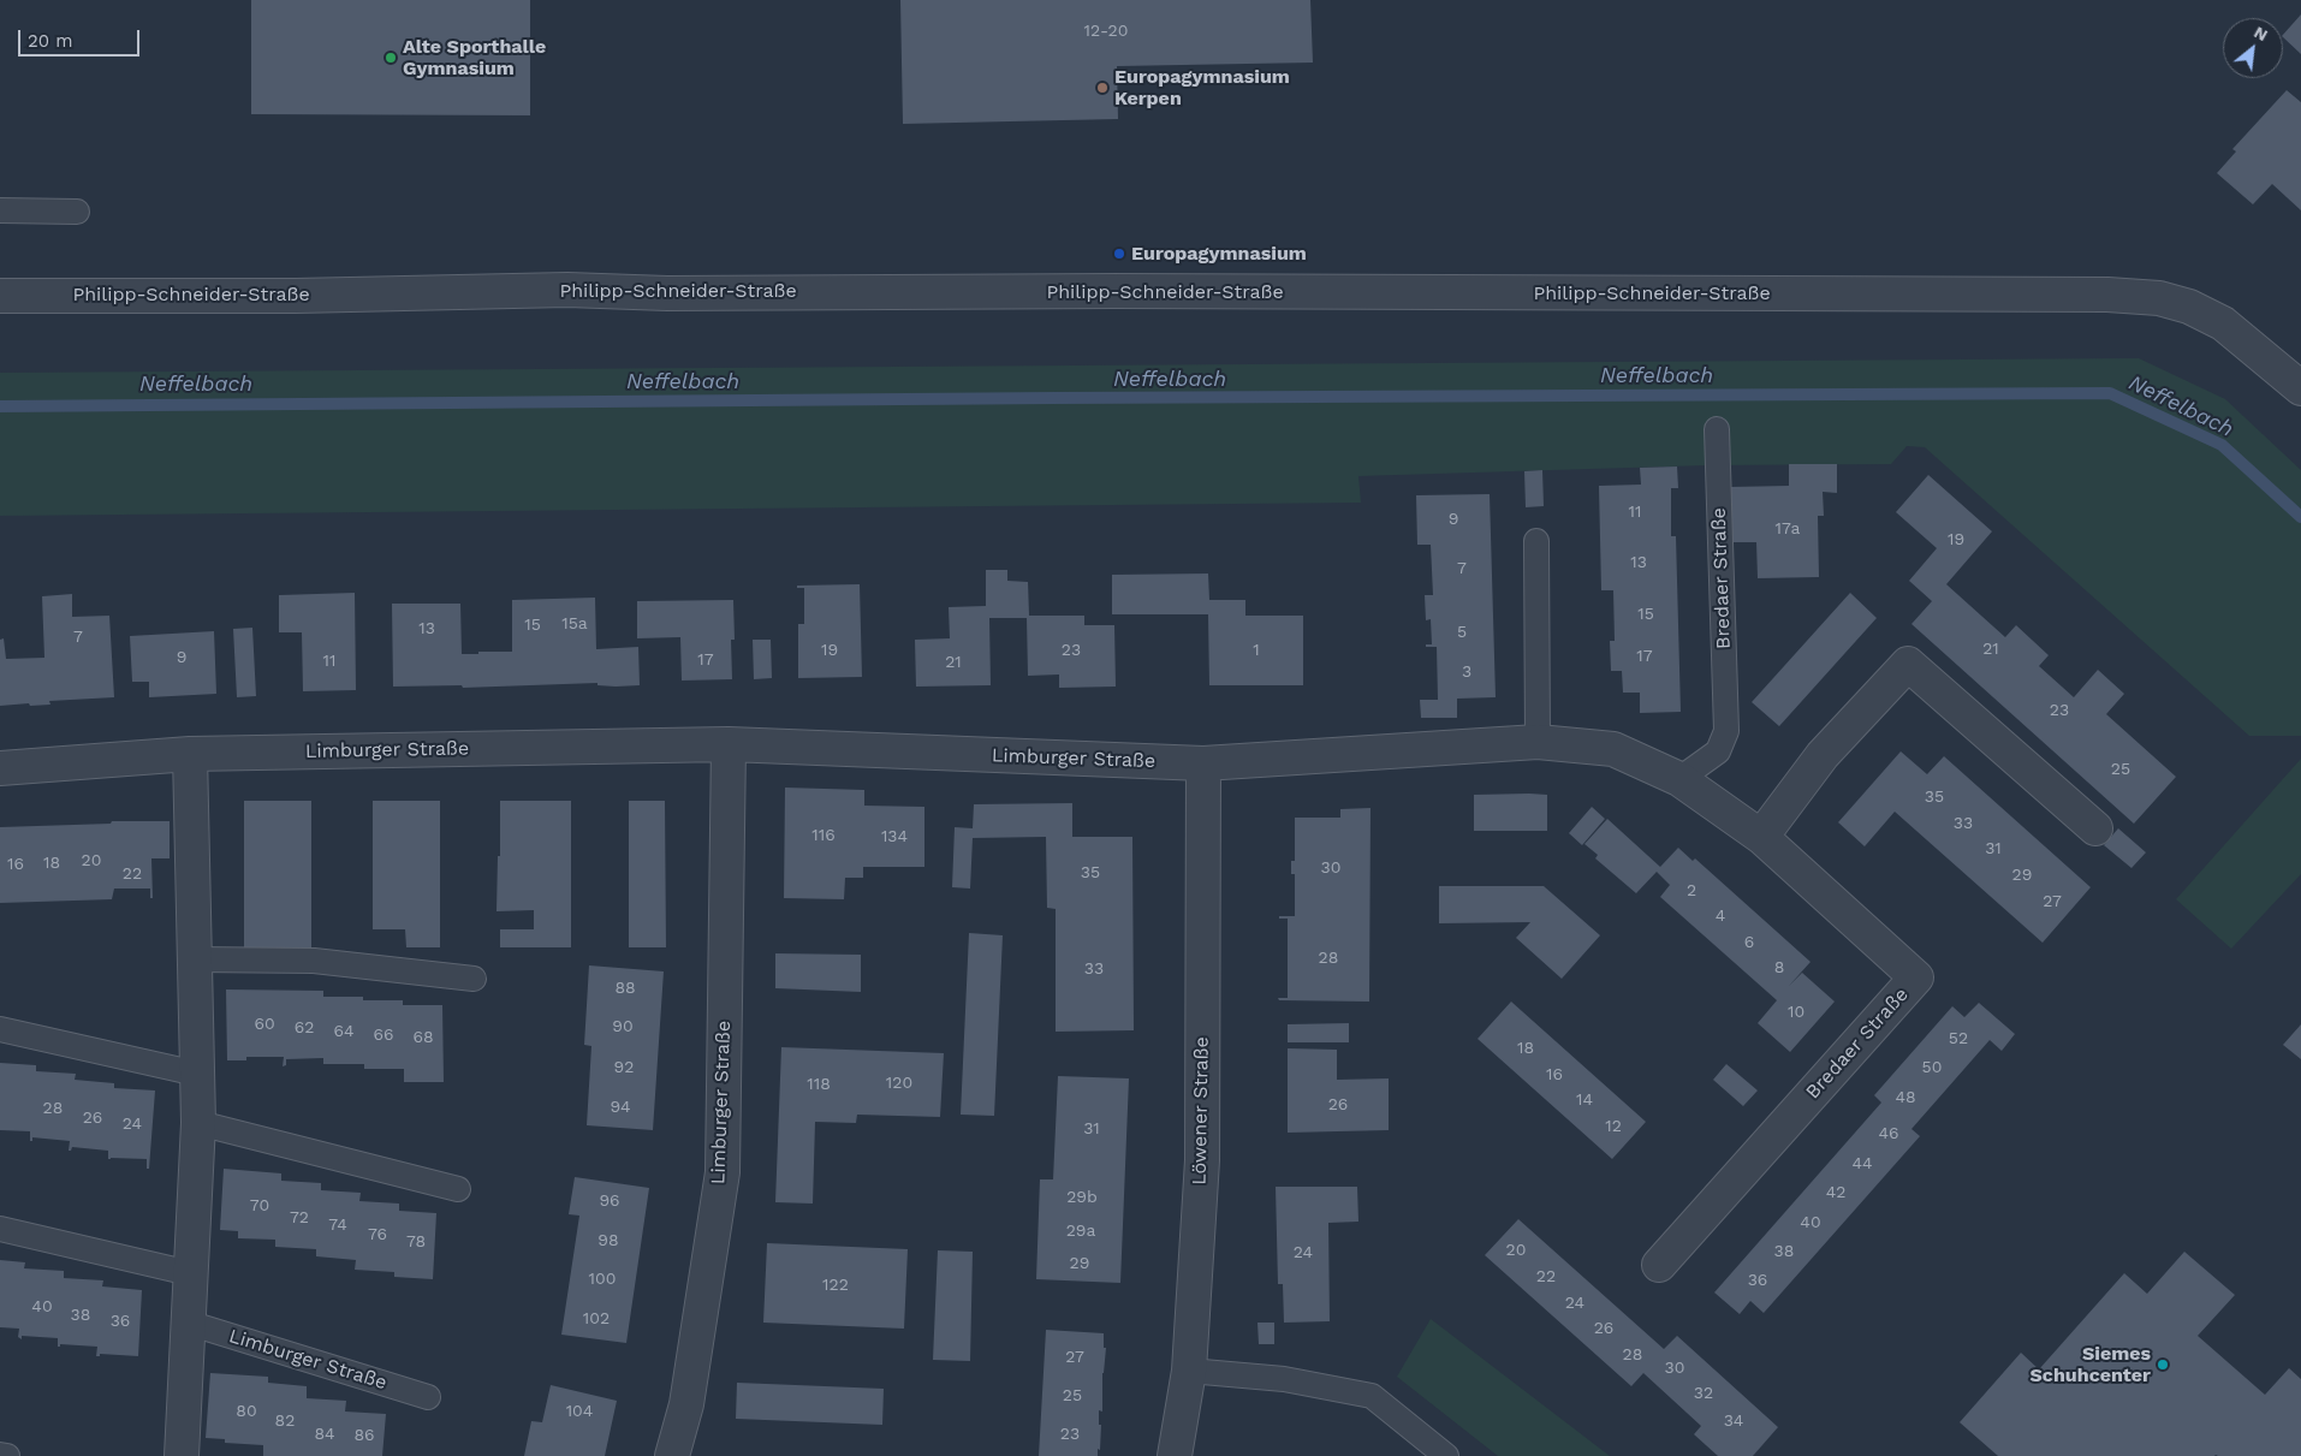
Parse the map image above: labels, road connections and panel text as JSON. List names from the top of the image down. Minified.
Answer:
{"streets":{"street":["Philipp-Schneider-Straße","Bredaer Straße","Limburger Straße","Löwener Straße"]},"crossings":[["Bredaer Straße","Limburger Straße"],["Bredaer Straße","Löwener Straße"],["Limburger Straße","Löwener Straße"]],"water":["Neffelbach"],"places":["Alte Sporthalle Gymnasium","Europagymnasium Kerpen","Europagymnasium","Siemes Schuhcenter"],"house_numbers":["12-20","11","9","17a","19","13","7","15","15a","15","13","5","7","21","19","23","1","17","9","17","11","21","3","23","25","35","33","116","134","31","20","18","16","30","35","22","29","2","27","4","6","28","8","33","88","10","60","90","62","64","66","68","52","18","92","50","16","120","118","48","14","26","94","28","26","24","12","31","46","44","42","29b","96","70","72","40","74","29a","76","98","78","20","38","24","29","22","100","36","122","24","40","38","102","36","26","28","27","30","32","25","80","104","82","34","84","23","86"],"scale_bar":"20 m","north":"top right"}
